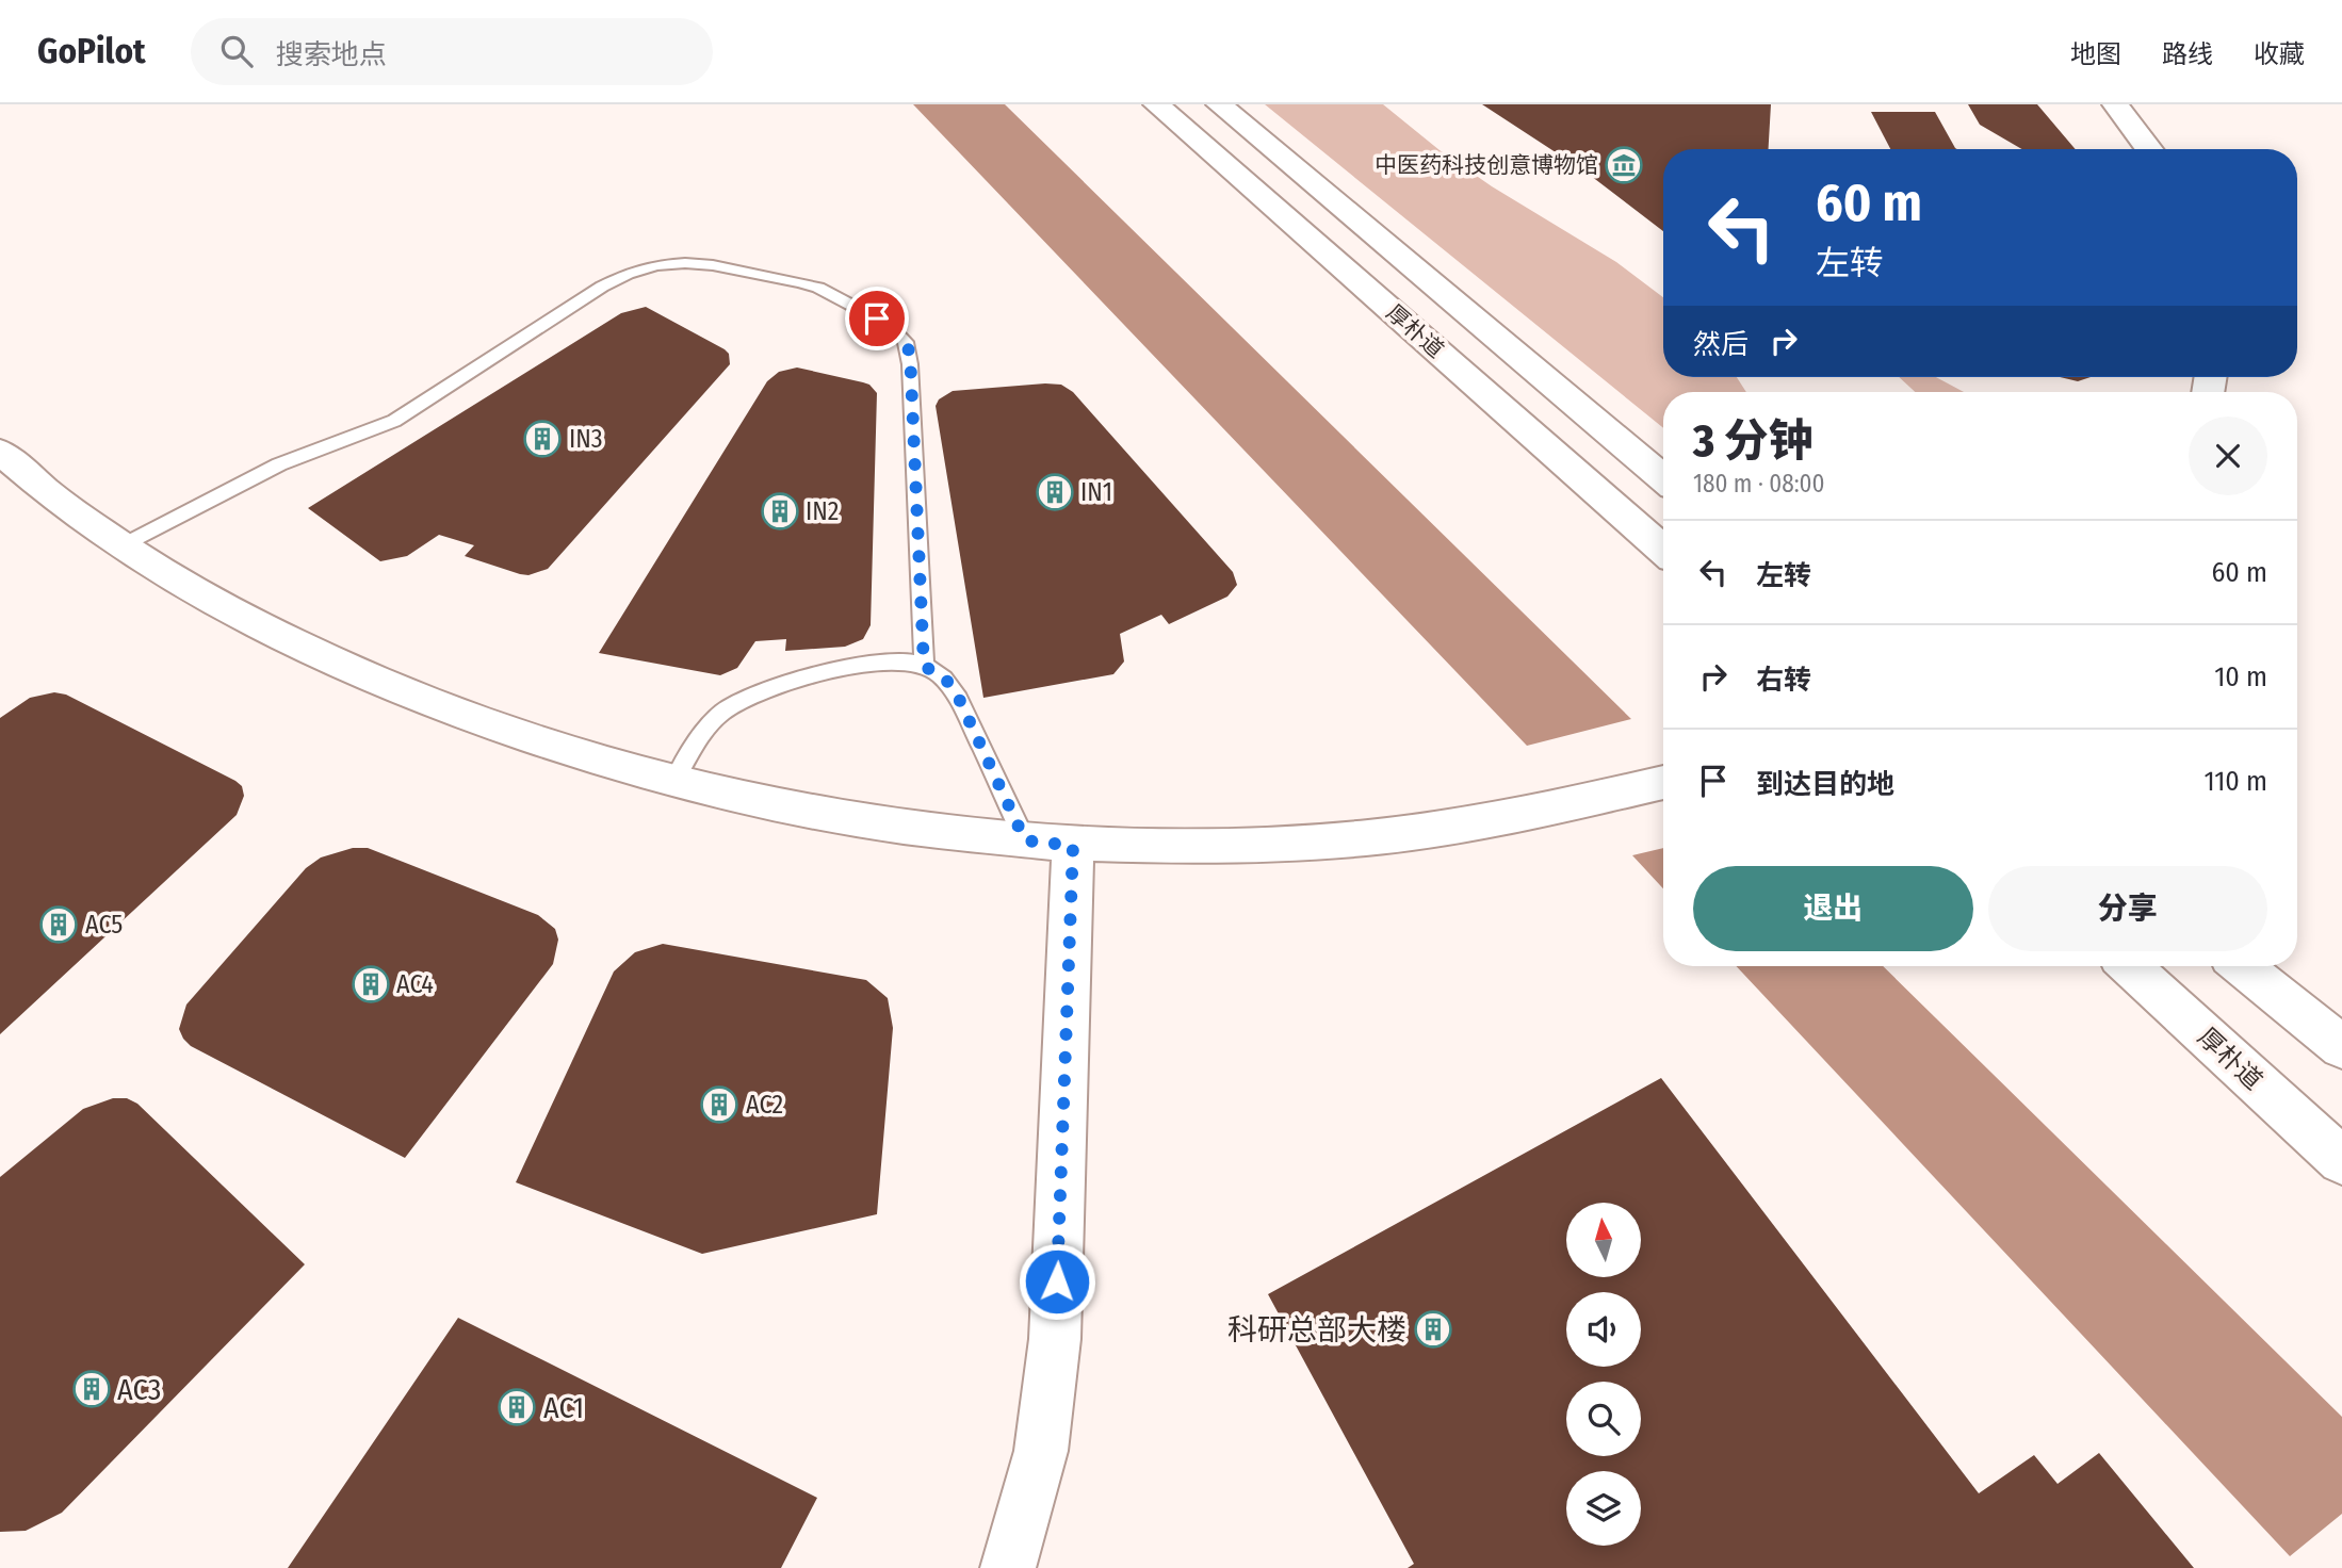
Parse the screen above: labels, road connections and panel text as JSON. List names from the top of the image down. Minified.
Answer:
{"streets":{"street":["厚朴道"]},"places":{"museum":["中医药科技创意博物馆"],"building":["IN3","IN1","IN2","AC5","AC4","AC2","科研总部大楼","AC3","AC1"]},"north":"top","page":{"header":"GoPilot","search":"搜索地点","nav":["地图","路线","收藏"],"turn":["60 m","左转"],"then":"然后","heading":["3 分钟","180 m · 08:00"],"list":[{"name":"左转","value":"60 m"},{"name":"右转","value":"10 m"},{"name":"到达目的地","value":"110 m"}],"buttons":["退出","分享"]}}
